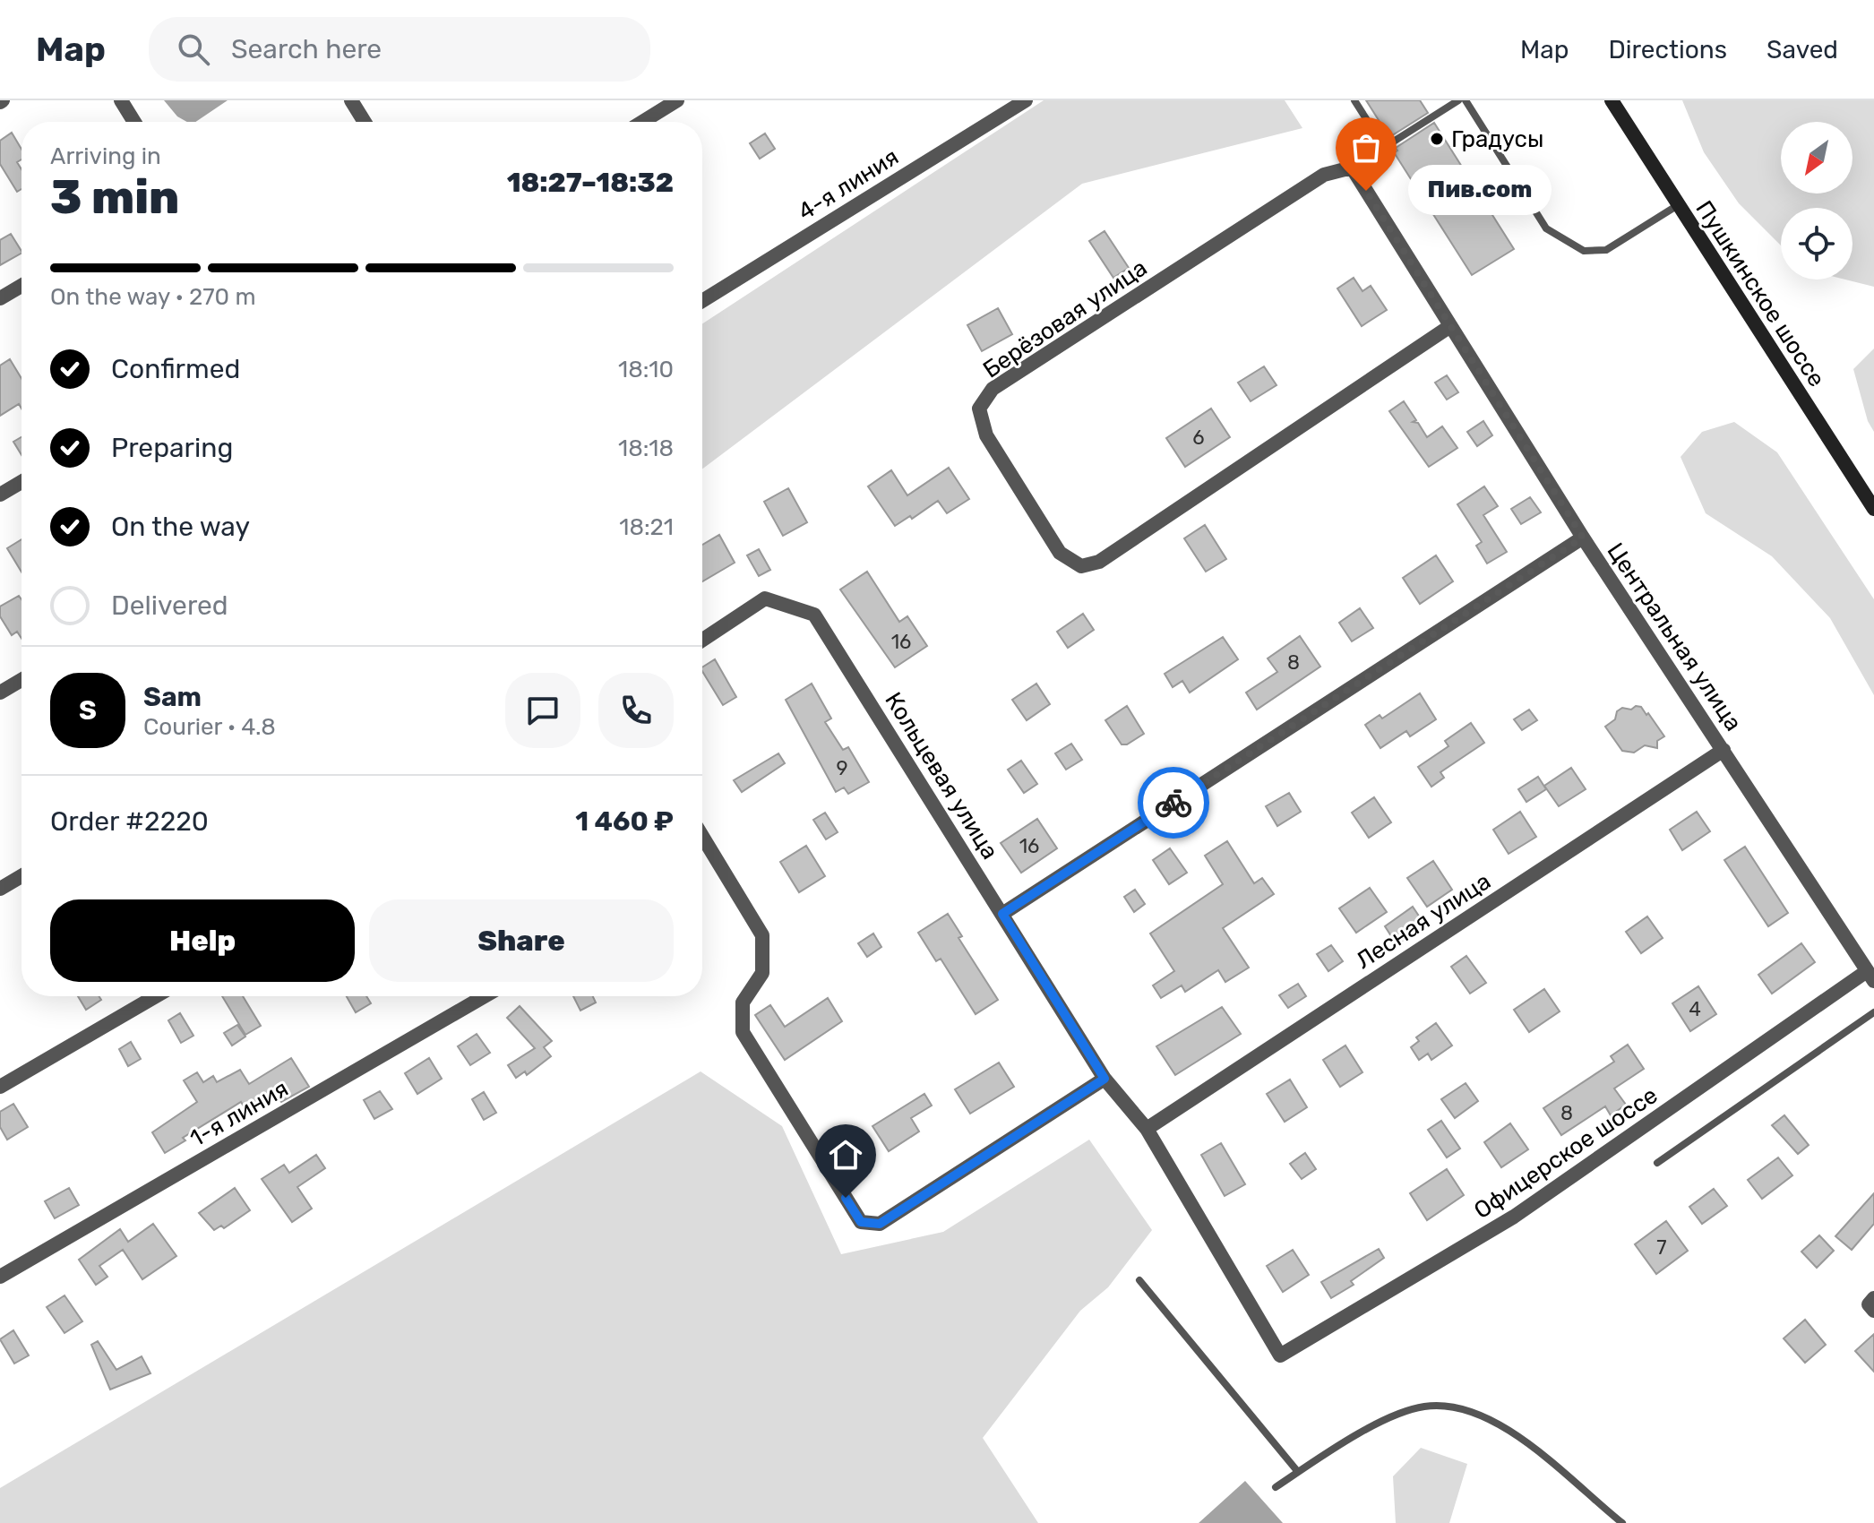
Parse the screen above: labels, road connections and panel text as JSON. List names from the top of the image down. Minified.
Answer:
{"streets":{"main road":["Пушкинское шоссе"],"street":["4-я линия","Берёзовая улица","Центральная улица","Кольцевая улица","Лесная улица","1-я линия","Офицерское шоссе"]},"crossings":[["Берёзовая улица","Центральная улица"],["Центральная улица","Лесная улица"],["Центральная улица","Офицерское шоссе"],["Кольцевая улица","Лесная улица"],["Кольцевая улица","Офицерское шоссе"]],"places":["Градусы","Пив.com"],"house_numbers":["6","16","8","9","16","4","8","7"],"north":"bottom left","page":{"header":"Map","search":"Search here","nav":["Map","Directions","Saved"],"heading":["3 min","Arriving in","18:27–18:32"],"panel":["Sam","Courier · 4.8","Order #2220","1 460 ₽"],"bubble":"Пив.com","bar":"On the way · 270 m","list":[["Confirmed","18:10"],["Preparing","18:18"],["On the way","18:21"],"Delivered"],"round":"S","buttons":["Help","Share"]}}
